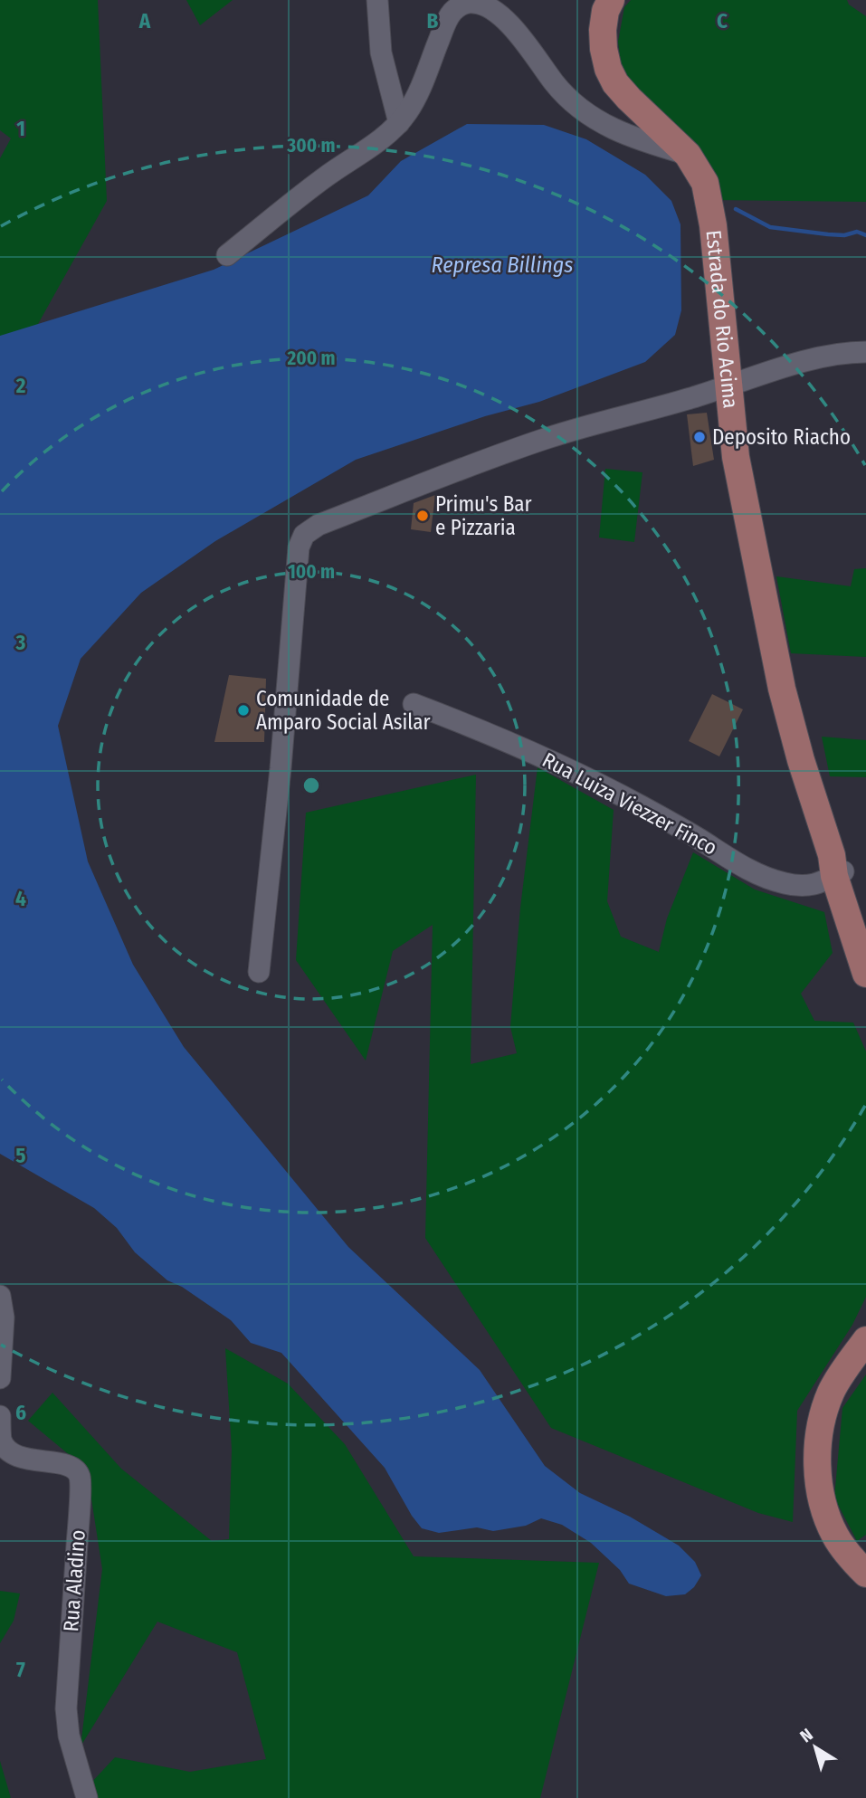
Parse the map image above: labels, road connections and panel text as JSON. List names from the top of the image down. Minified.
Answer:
{"streets":{"main road":["Estrada do Rio Acima"],"street":["Rua Luiza Viezzer Finco","Rua Aladino"]},"crossings":[["Estrada do Rio Acima","Rua Luiza Viezzer Finco"]],"water":["Represa Billings"],"places":["Deposito Riacho","Primu's Bar e Pizzaria","Comunidade de Amparo Social Asilar"],"north":"top left","grid":{"columns":["A","B","C"],"rows":["1","2","3","4","5","6","7"]},"rings":["300 m","200 m","100 m"]}
